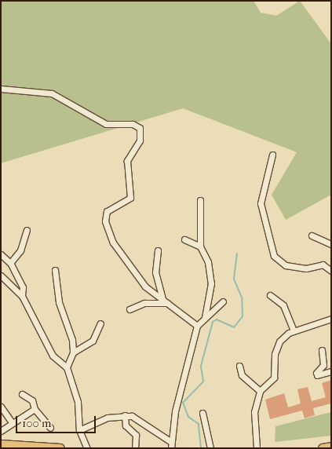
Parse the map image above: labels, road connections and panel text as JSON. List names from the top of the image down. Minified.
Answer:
{"scale_bar":"100 m"}
